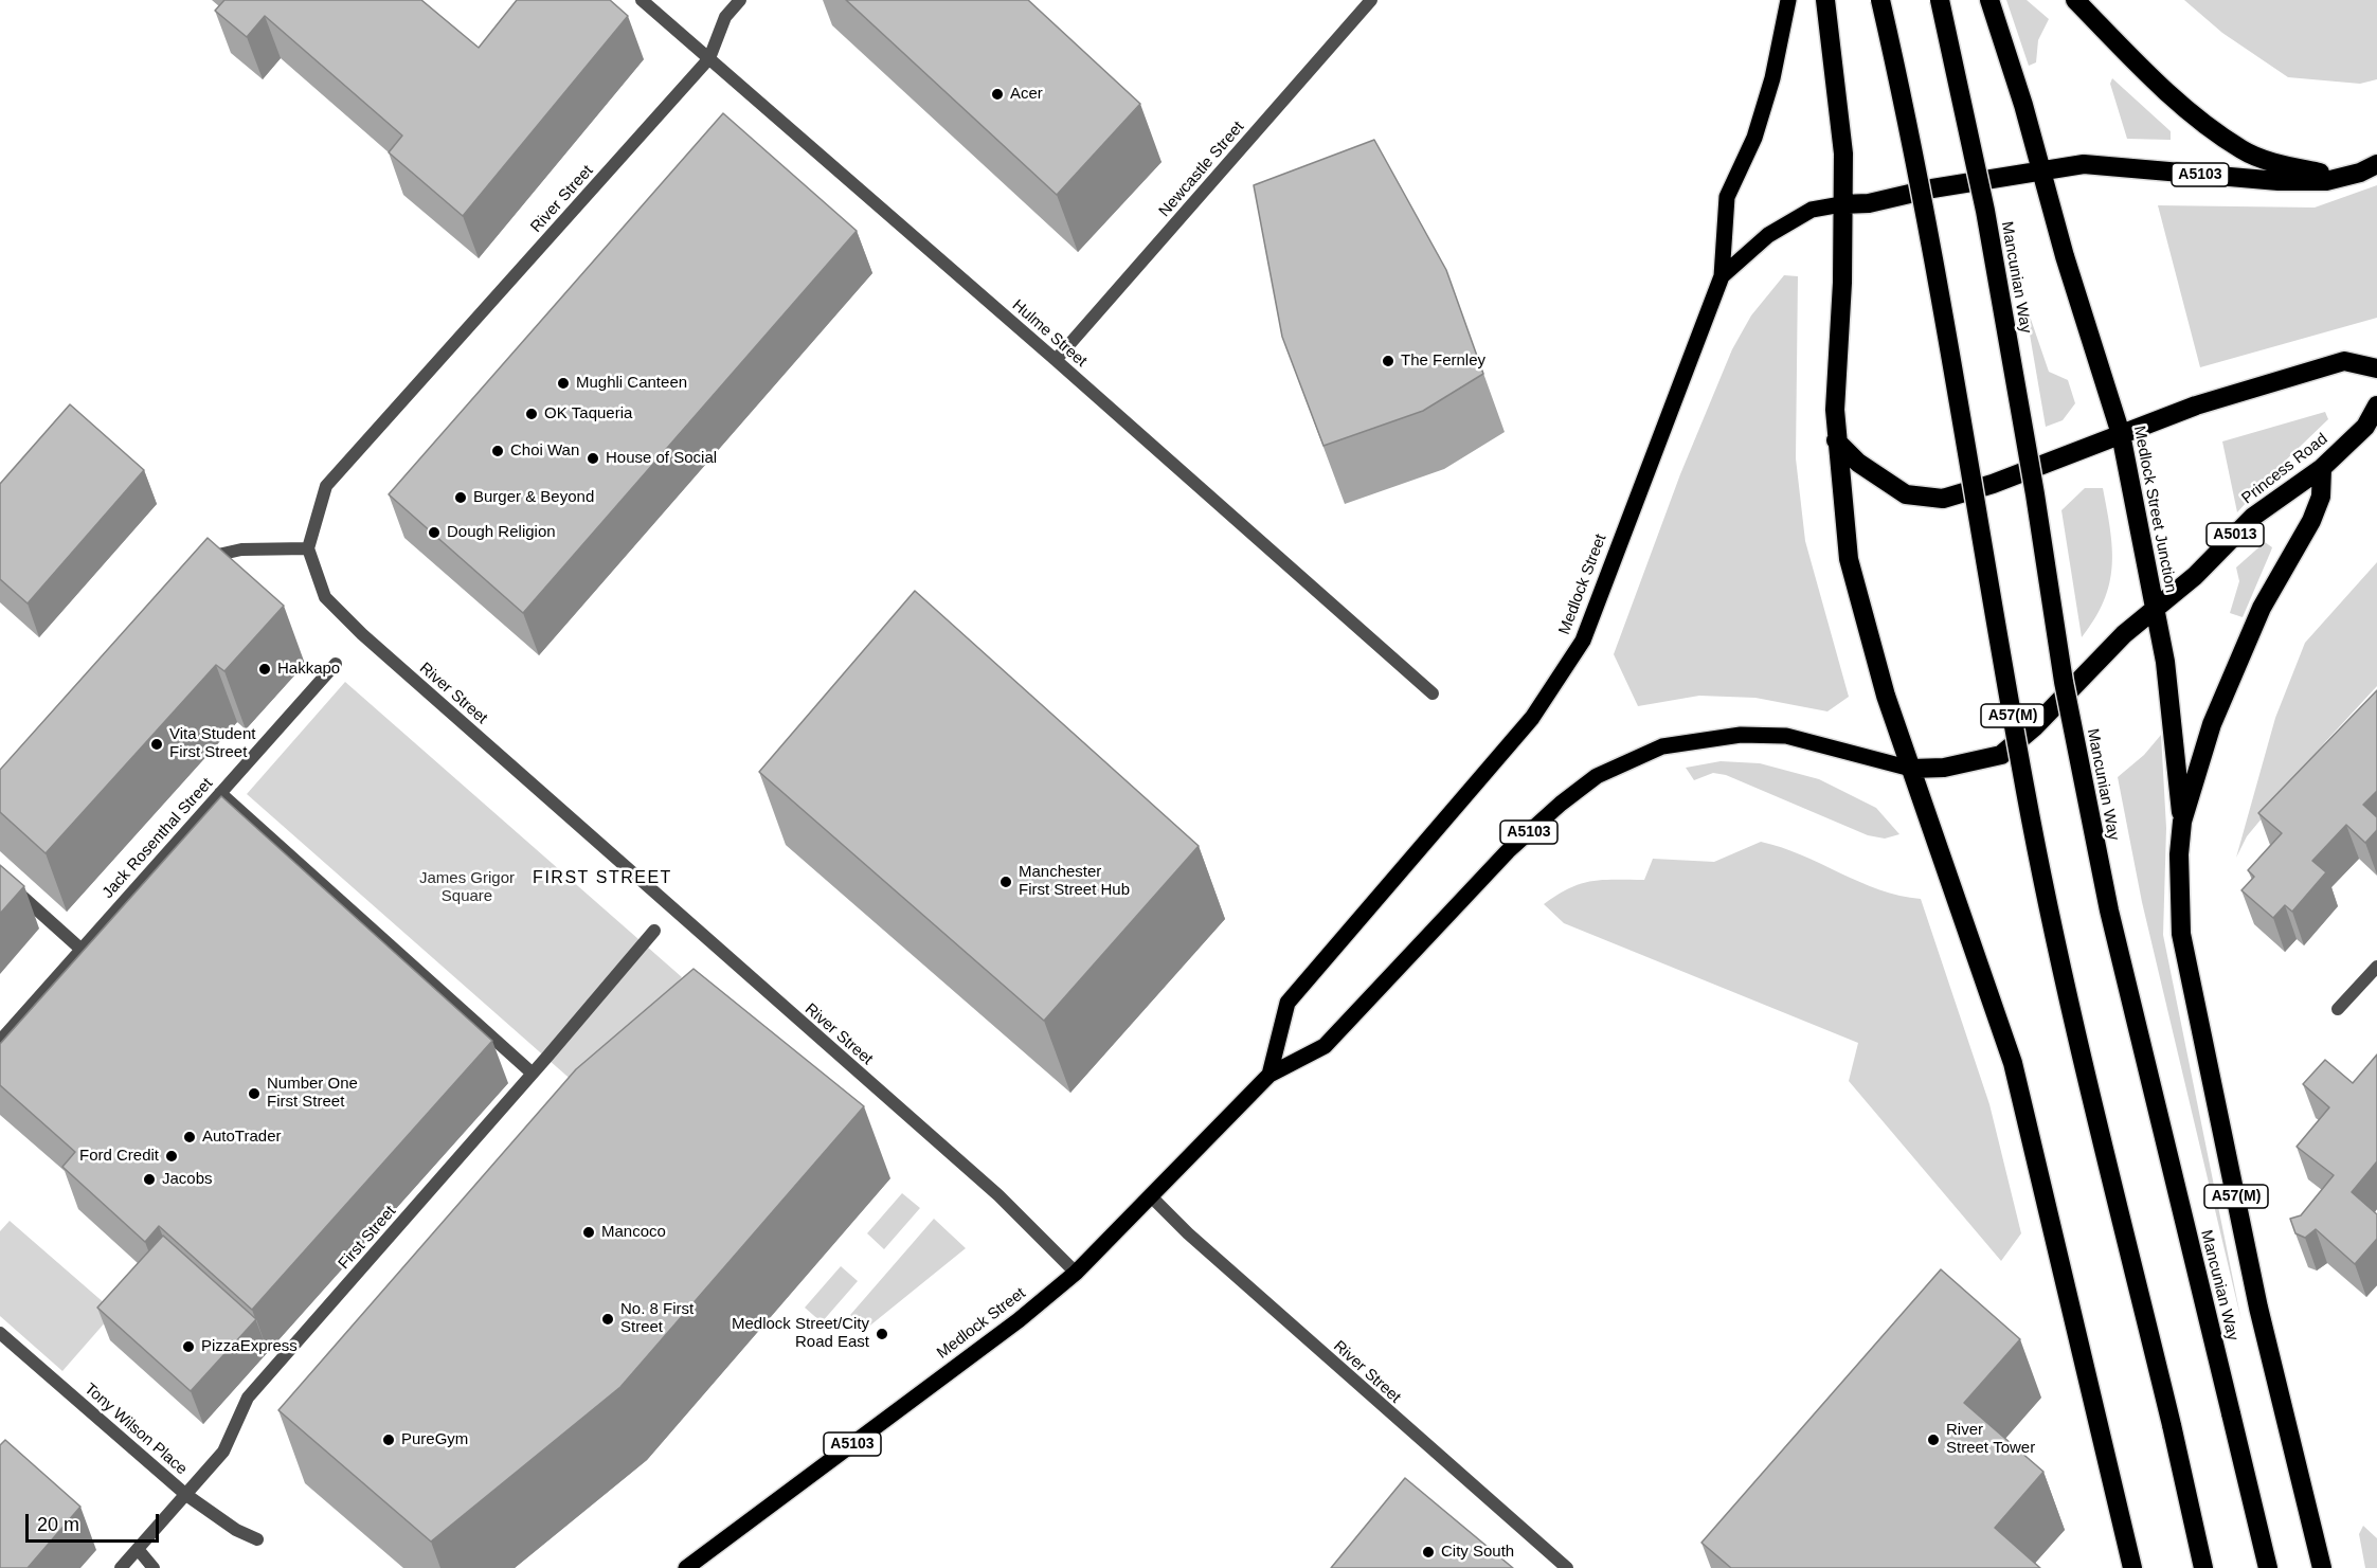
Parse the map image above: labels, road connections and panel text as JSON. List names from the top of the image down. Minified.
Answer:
{"streets":{"highway":["A5103","Mancunian Way","Princess Road","Medlock Street Junction","A5013","A57(M)"],"main road":["Medlock Street"],"street":["Newcastle Street","River Street","Hulme Street","Jack Rosenthal Street","First Street","Tony Wilson Place"]},"crossings":[["Newcastle Street","Hulme Street"],["A5103","Medlock Street Junction"],["A5103","Medlock Street"],["River Street","Hulme Street"],["River Street","Medlock Street"],["Princess Road","Medlock Street Junction"],["Princess Road","A57(M)"],["Medlock Street Junction","Medlock Street"],["Medlock Street Junction","A57(M)"],["First Street","Tony Wilson Place"]],"districts":["FIRST STREET"],"parks":["James Grigor Square"],"places":["Acer","The Fernley","Mughli Canteen","OK Taqueria","Choi Wan","House of Social","Burger & Beyond","Dough Religion","Hakkapo","Vita Student First Street","Manchester First Street Hub","Number One First Street","AutoTrader","Ford Credit","Jacobs","Mancoco","No. 8 First Street","Medlock Street/City Road East","PizzaExpress","PureGym","River Street Tower","City South"],"scale_bar":"20 m"}
